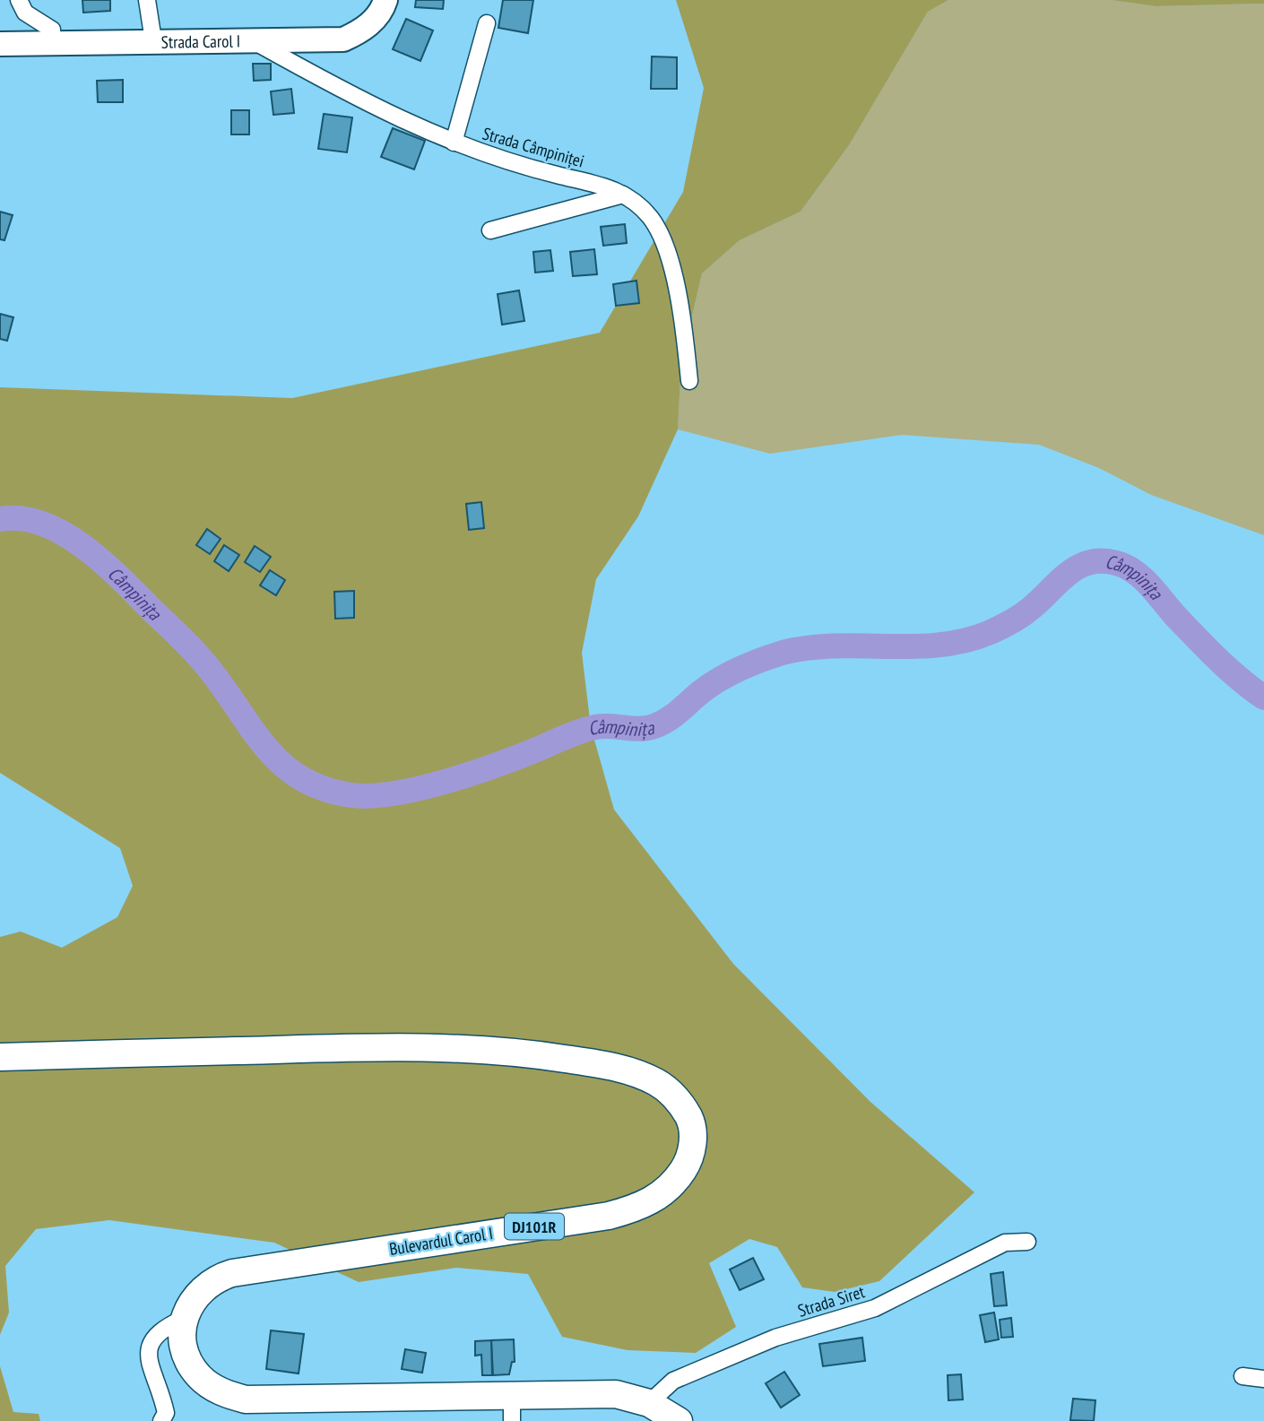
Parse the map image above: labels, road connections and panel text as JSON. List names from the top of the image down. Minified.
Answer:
{"streets":{"main road":["Strada Carol I","DJ101R","Bulevardul Carol I"],"street":["Strada Câmpiniței","Strada Siret"]},"crossings":[["Strada Carol I","Strada Câmpiniței"]],"water":["Câmpinița"]}
